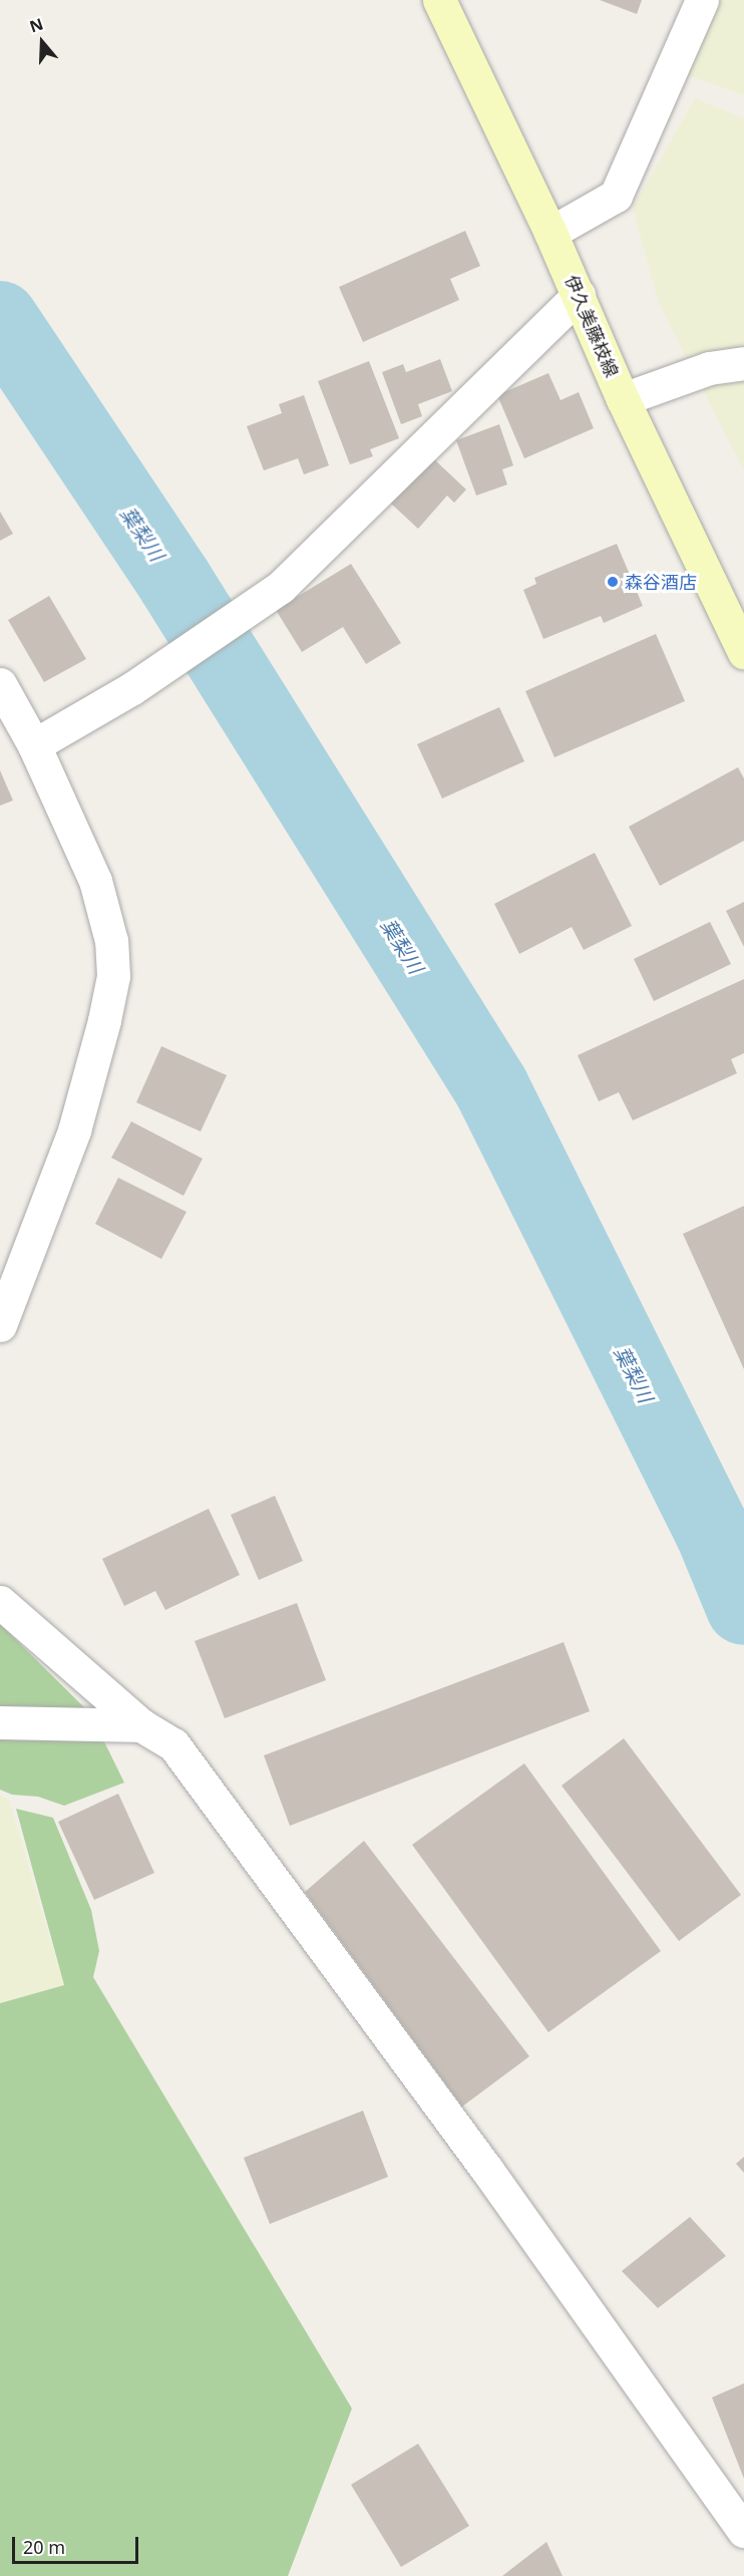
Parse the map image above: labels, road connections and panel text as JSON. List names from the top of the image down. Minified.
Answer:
{"streets":{"main road":["伊久美藤枝線"]},"water":["葉梨川"],"places":["森谷酒店"],"scale_bar":"20 m","north":"top"}
